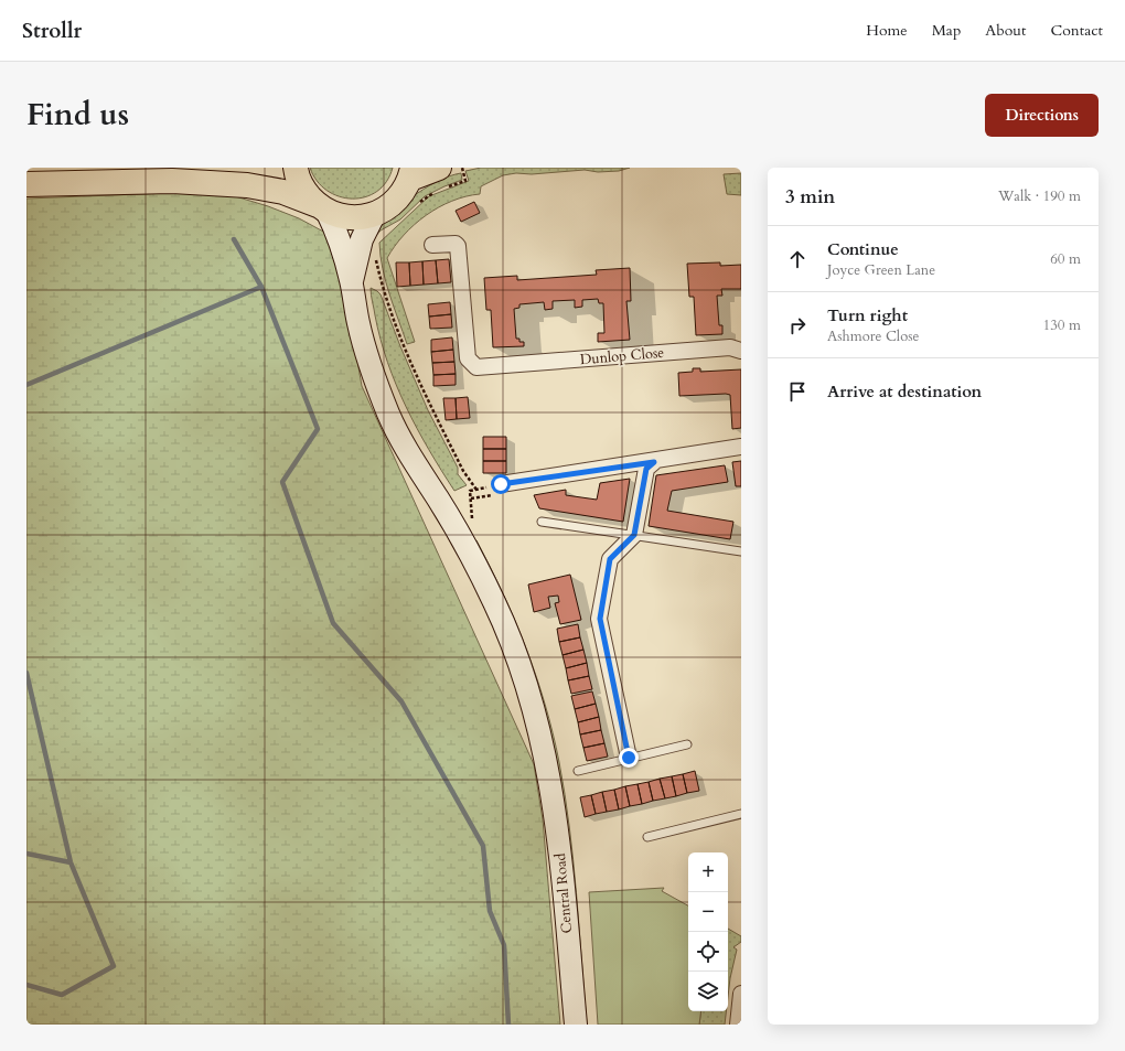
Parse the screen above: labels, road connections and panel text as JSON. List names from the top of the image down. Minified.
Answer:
{"streets":{"street":["Dunlop Close","Central Road"]},"page":{"header":"Strollr","nav":["Home","Map","About","Contact"],"title":"Find us","buttons":"Directions","heading":["3 min","Walk · 190 m"],"list":[["Continue","Joyce Green Lane","60 m"],["Turn right","Ashmore Close","130 m"],"Arrive at destination"],"map_buttons":["+","−"]}}
